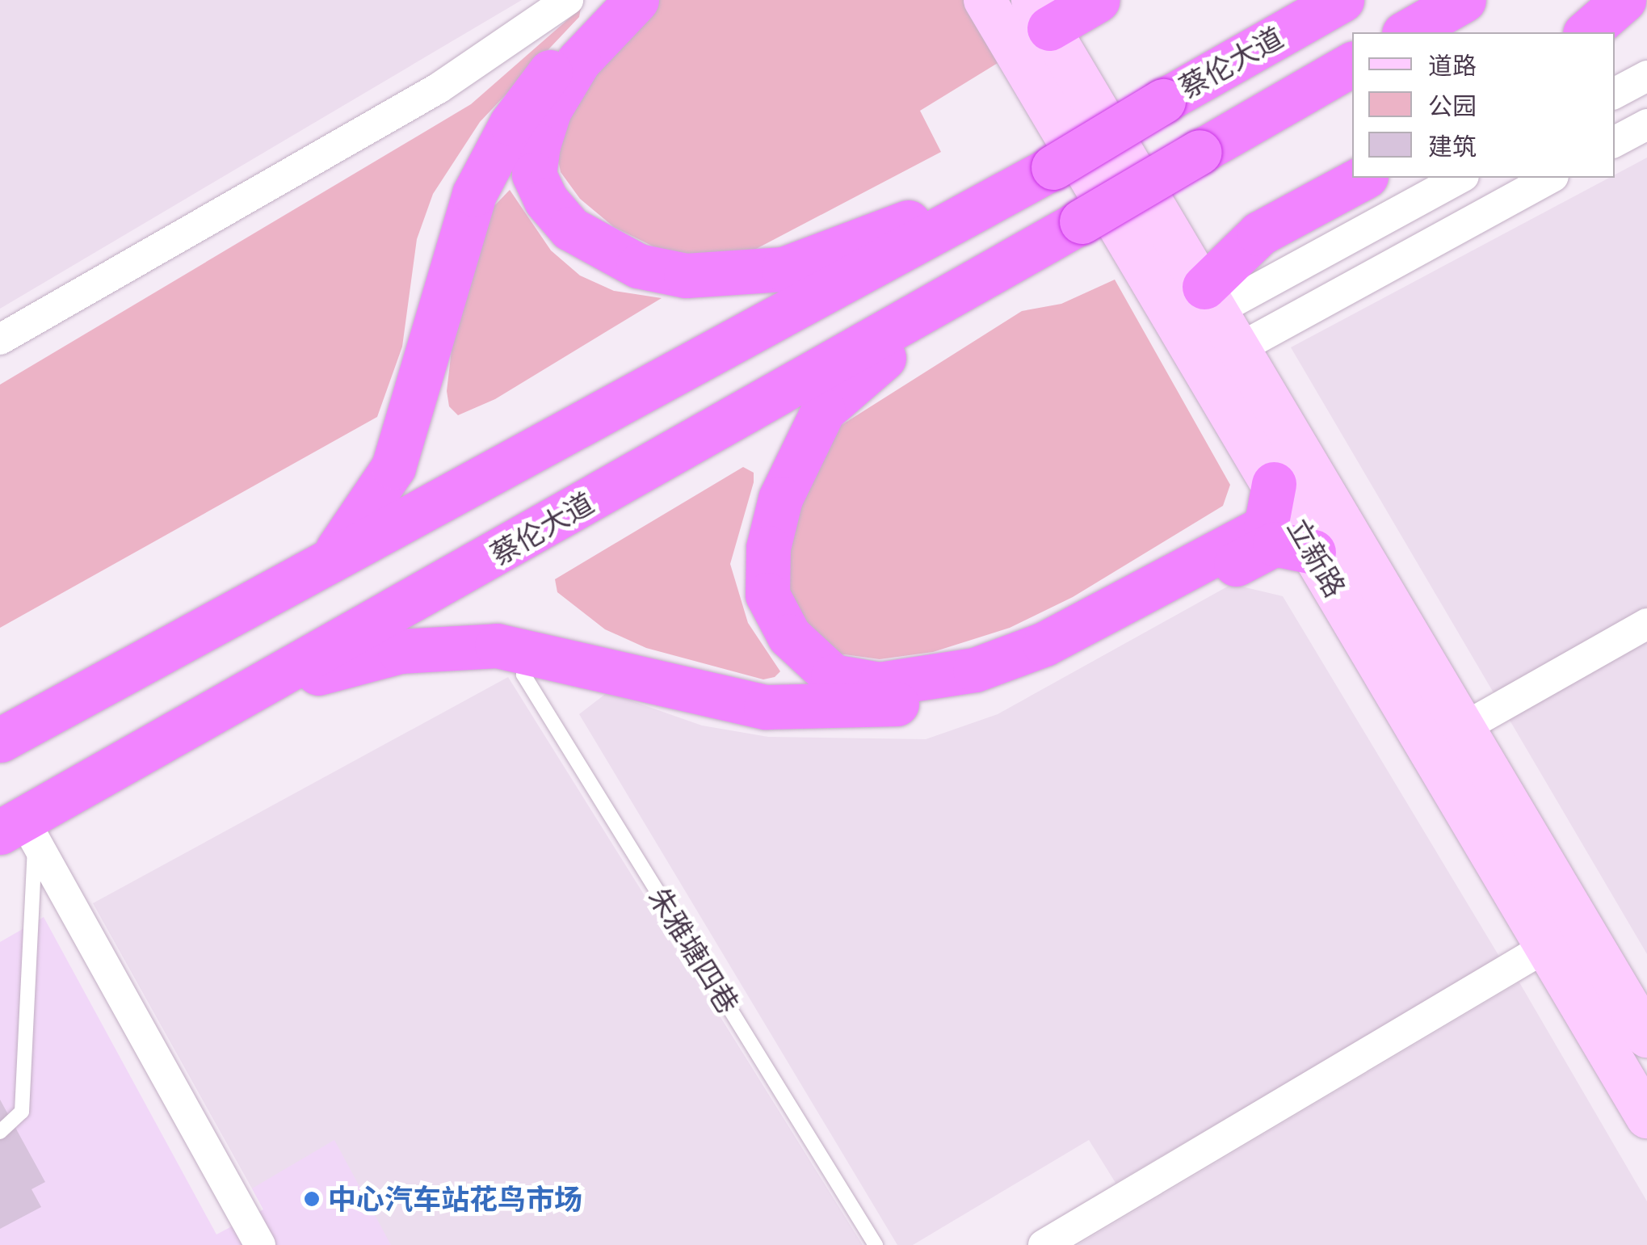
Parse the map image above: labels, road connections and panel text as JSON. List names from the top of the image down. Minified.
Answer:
{"streets":{"highway":["蔡伦大道"],"main road":["立新路"],"lane":["朱雅塘四巷"]},"places":["中心汽车站花鸟市场"],"legend":["道路","公园","建筑"]}
